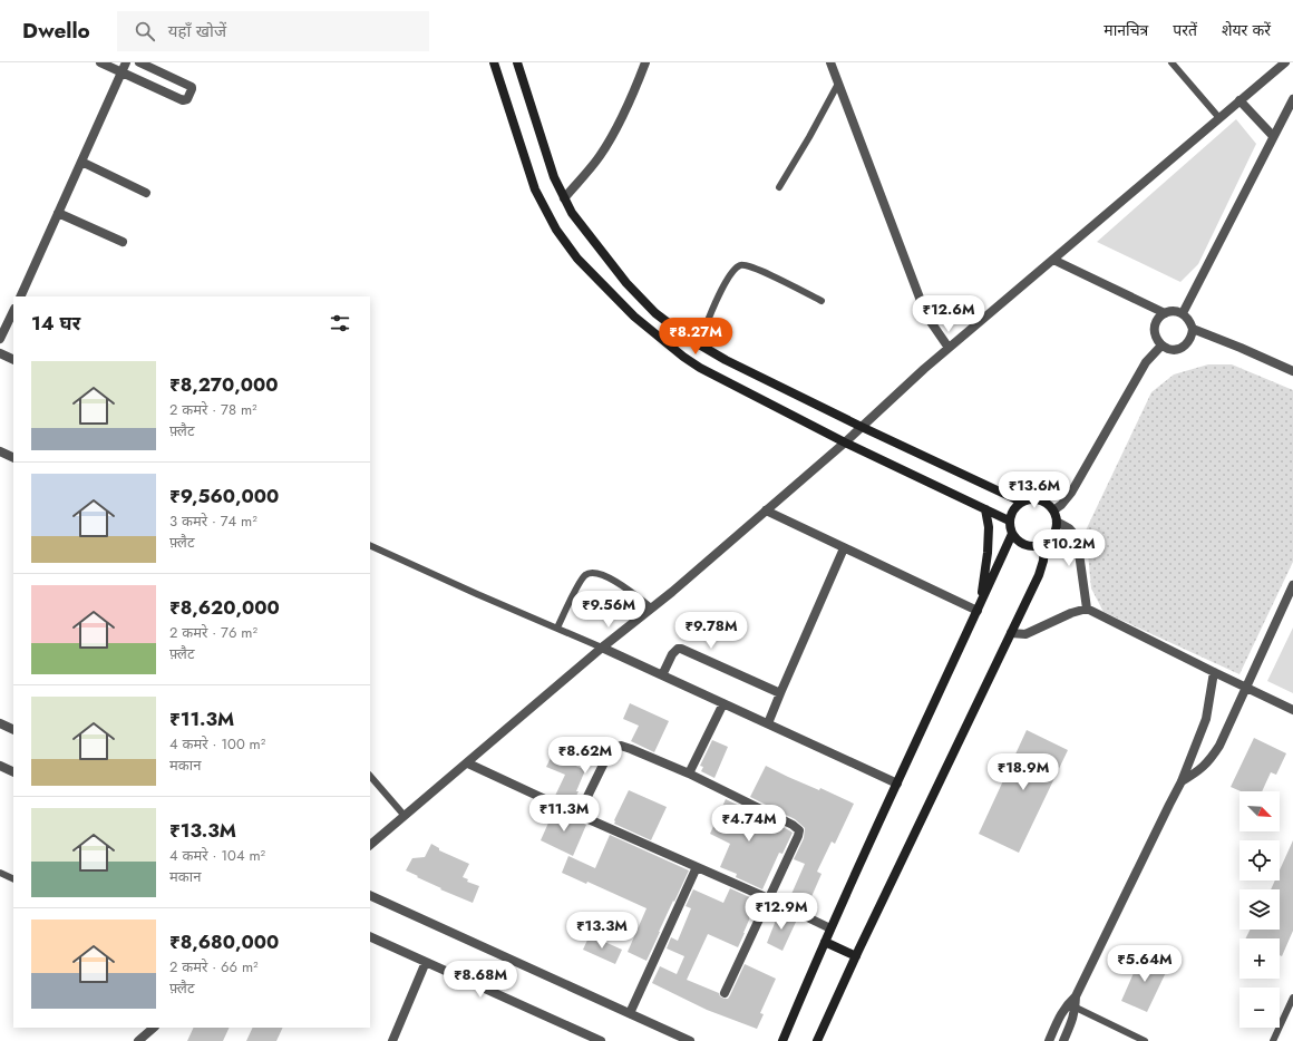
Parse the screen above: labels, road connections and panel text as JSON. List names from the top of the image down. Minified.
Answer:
{"north":"bottom right","page":{"header":"Dwello","search":"यहाँ खोजें","nav":["मानचित्र","परतें","शेयर करें"],"price":["₹12.6M","₹8.27M","₹13.6M","₹10.2M","₹9.56M","₹9.78M","₹8.62M","₹18.9M","₹11.3M","₹4.74M","₹12.9M","₹13.3M","₹5.64M","₹8.68M"],"heading":"14 घर","list":[{"name":"₹8,270,000","note":"2 कमरे · 78 m² · फ़्लैट"},{"name":"₹9,560,000","note":"3 कमरे · 74 m² · फ़्लैट"},{"name":"₹8,620,000","note":"2 कमरे · 76 m² · फ़्लैट"},{"name":"₹11.3M","note":"4 कमरे · 100 m² · मकान"},{"name":"₹13.3M","note":"4 कमरे · 104 m² · मकान"},{"name":"₹8,680,000","note":"2 कमरे · 66 m² · फ़्लैट"}],"map_buttons":["+","−"]}}
